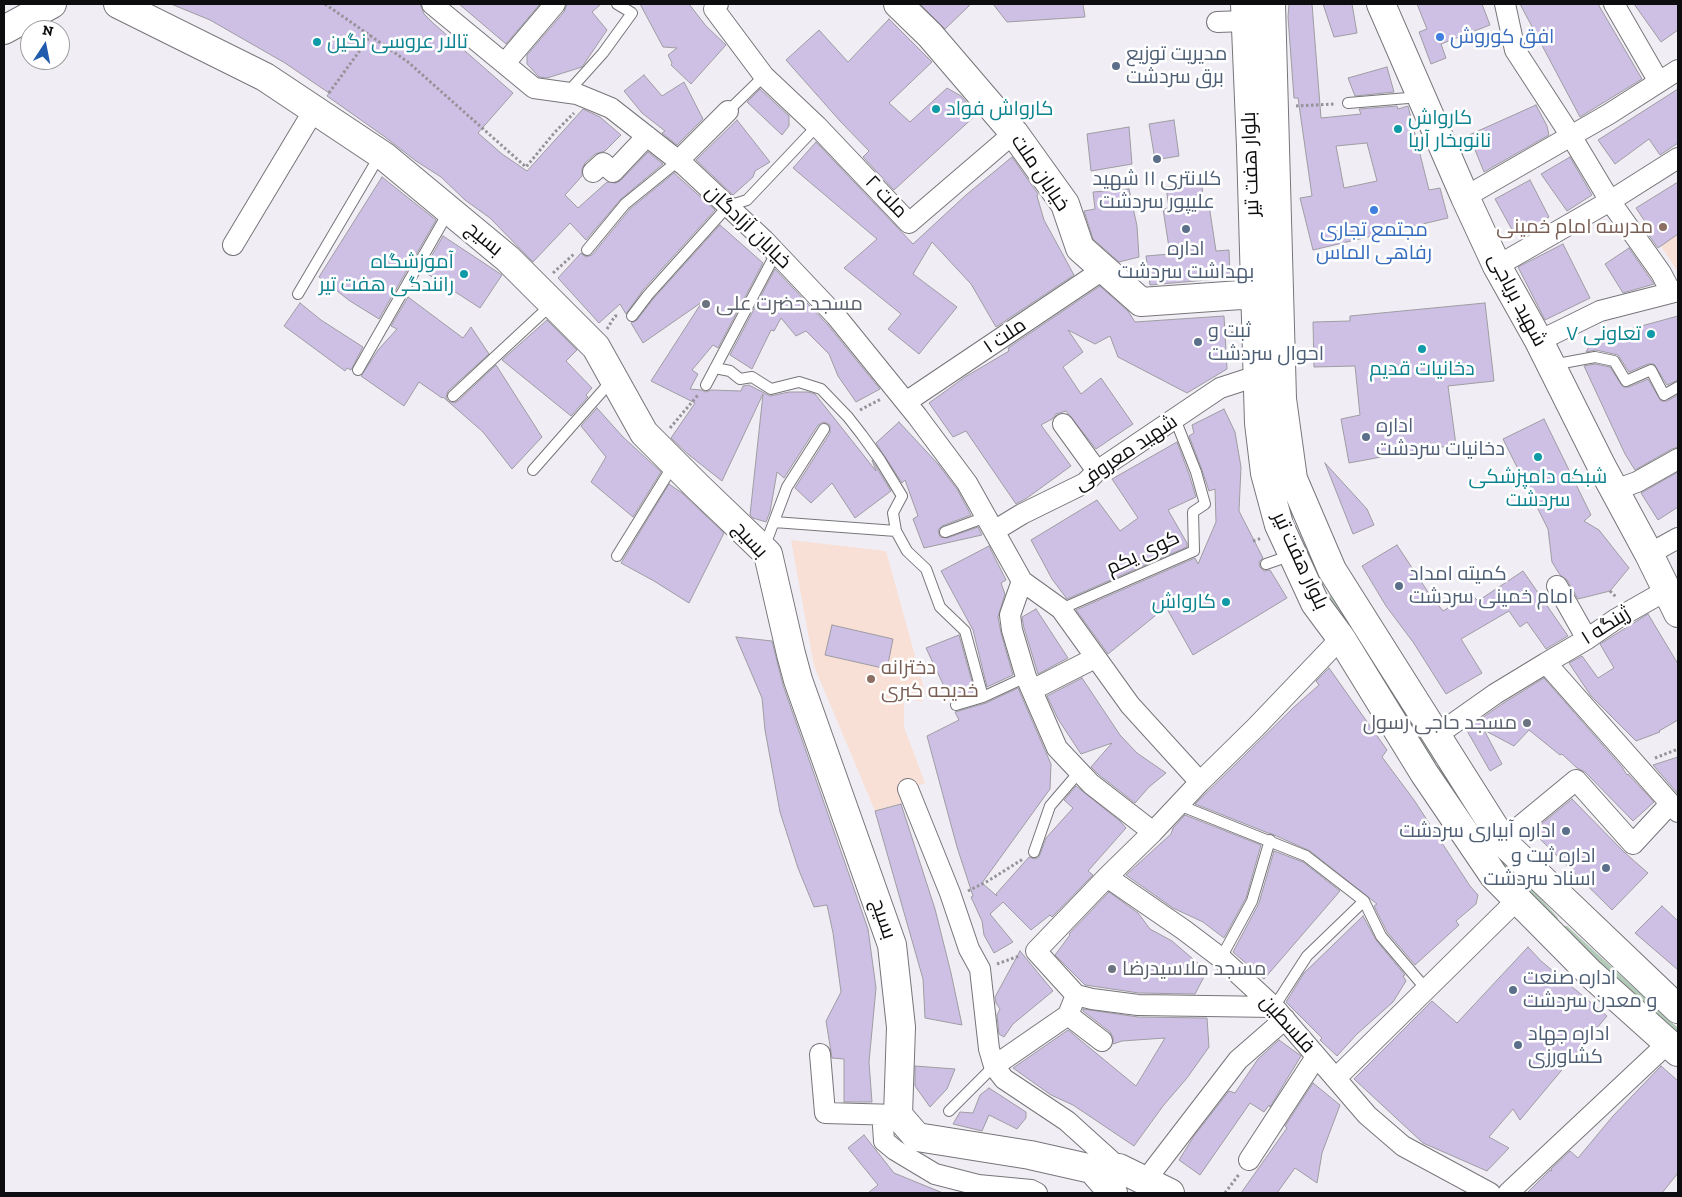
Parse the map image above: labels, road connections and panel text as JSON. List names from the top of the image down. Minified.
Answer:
{"streets":{"street":["بلوار هفت تیر","خیابان ملت","ملت ۲","خیابان آزادگان","بسیج","شهید بریاجی","ملت ۱","شهید معروفی","ژینگه ۱","فلسطین"],"lane":["کوی یکم"]},"crossings":[["بلوار هفت تیر","خیابان ملت"],["بلوار هفت تیر","شهید معروفی"],["بلوار هفت تیر","ژینگه ۱"],["خیابان ملت","ملت ۲"],["خیابان ملت","ملت ۱"],["خیابان آزادگان","ملت ۱"],["خیابان آزادگان","شهید معروفی"],["شهید بریاجی","ژینگه ۱"],["شهید معروفی","کوی یکم"]],"places":["افق کوروش","تالار عروسی نگین","مدیریت توزیع برق سردشت","کارواش فواد","کارواش نانوبخار آریا","کلانتری ۱۱ شهید علیپور سردشت","مجتمع تجاری رفاهی الماس","مدرسه امام خمینی","اداره بهداشت سردشت","آموزشگاه رانندگی هفت تیر","مسجد حضرت علی","تعاونی ۷","ثبت و احوال سردشت","دخانیات قدیم","اداره دخانیات سردشت","شبکه دامپزشکی سردشت","کمیته امداد امام خمینی سردشت","کارواش","دخترانه خدیجه کبری","مسجد حاجی رسول","اداره آبیاری سردشت","اداره ثبت و اسناد سردشت","مسجد ملاسیدرضا","اداره صنعت و معدن سردشت","اداره جهاد کشاورزی"],"north":"top"}
